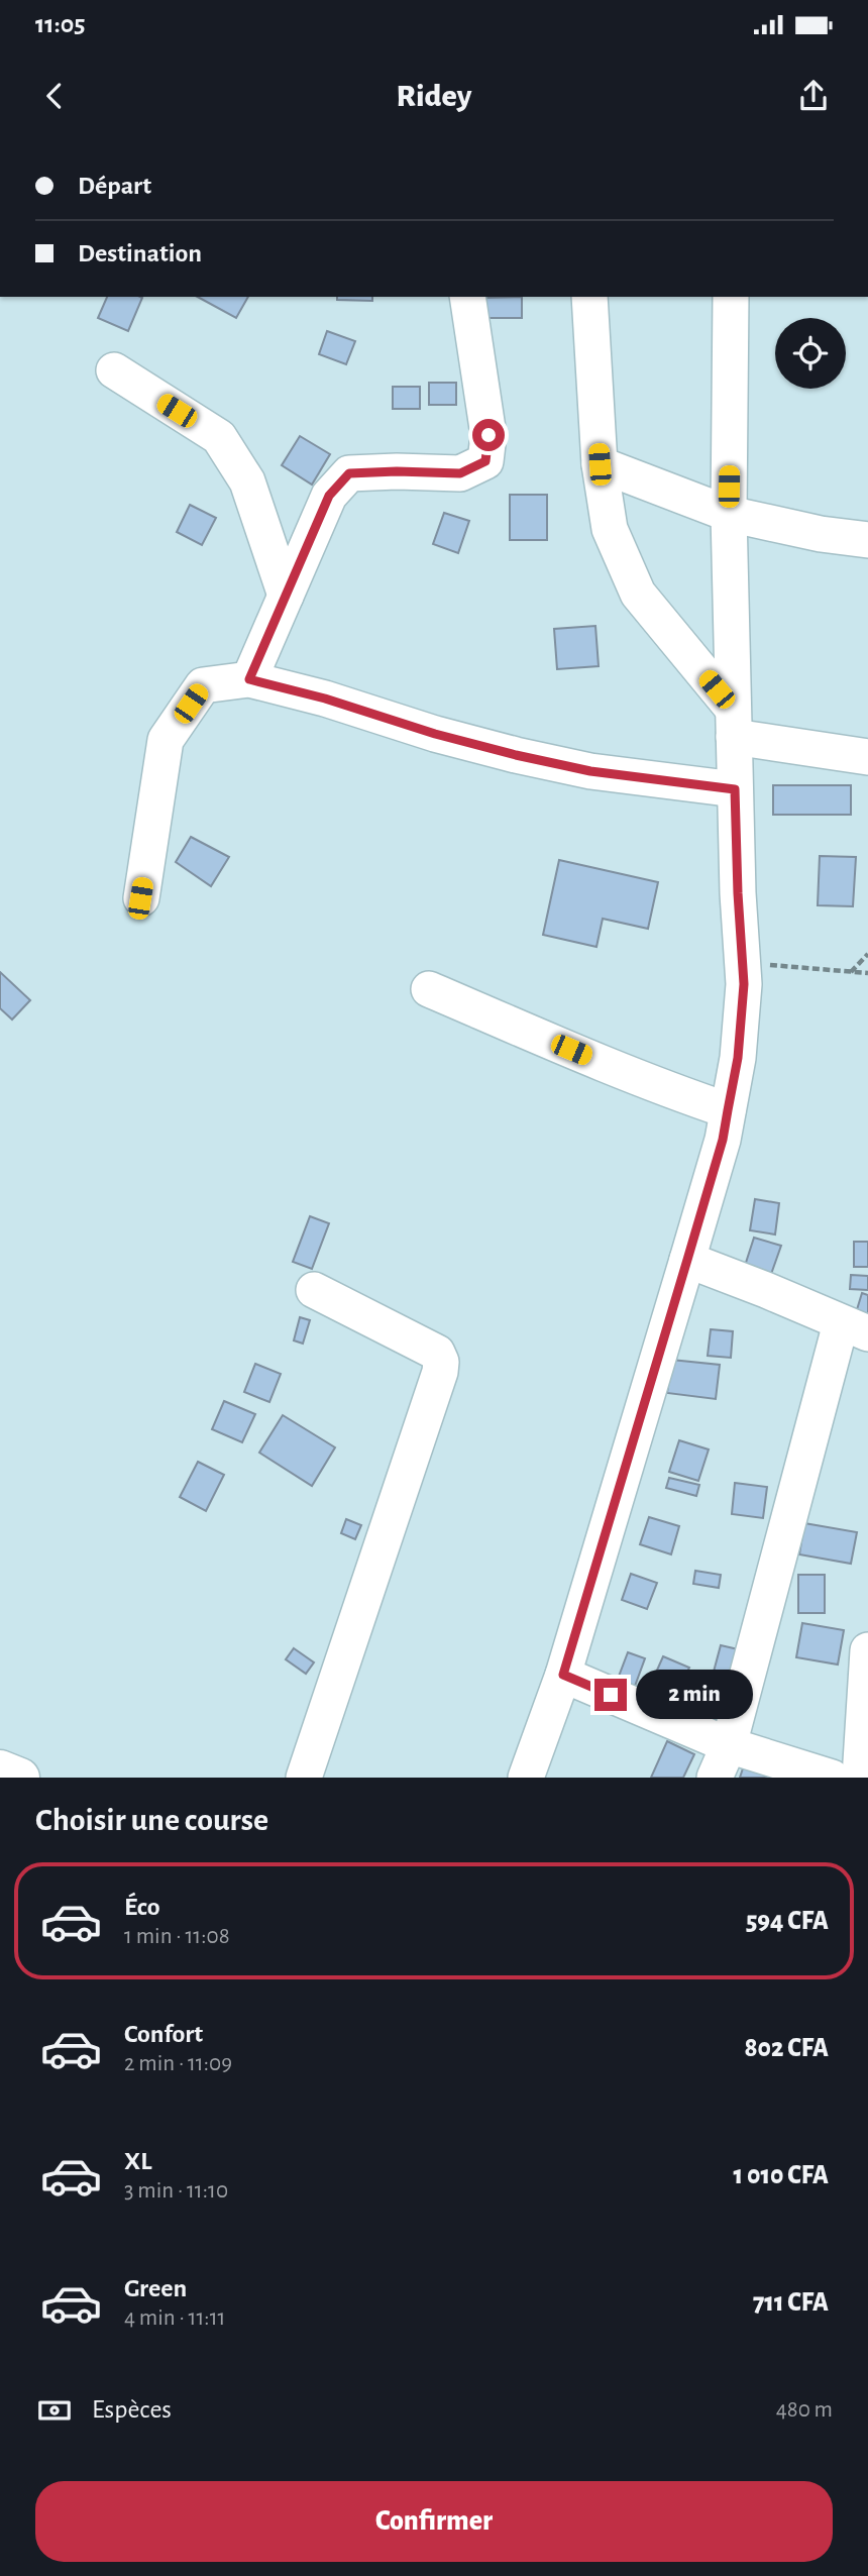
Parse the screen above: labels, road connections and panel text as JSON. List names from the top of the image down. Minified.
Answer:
{"page":{"status":"11:05","header":"Ridey","banner":["Départ","Destination"],"bubble":"2 min","heading":"Choisir une course","list":[{"name":"Éco","note":"1 min · 11:08","value":"594 CFA"},{"name":"Confort","note":"2 min · 11:09","value":"802 CFA"},{"name":"XL","note":"3 min · 11:10","value":"1 010 CFA"},{"name":"Green","note":"4 min · 11:11","value":"711 CFA"}],"pay":["Espèces","480 m"],"buttons":"Confirmer"}}
